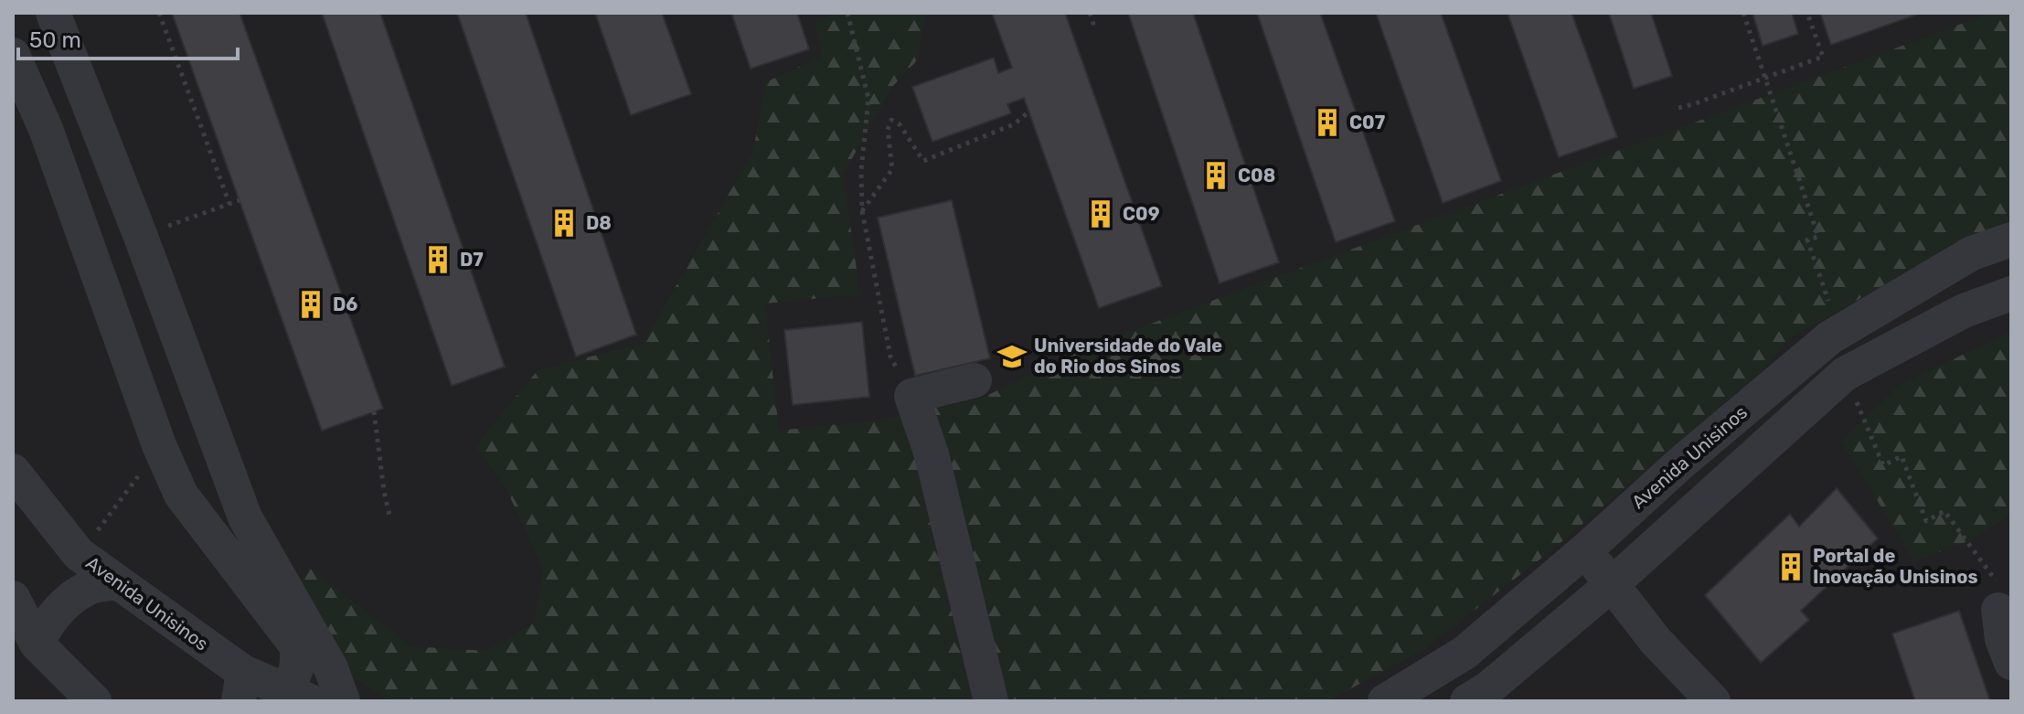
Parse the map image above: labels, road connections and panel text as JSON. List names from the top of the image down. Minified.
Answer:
{"streets":{"lane":["Avenida Unisinos"]},"places":{"building":["C07","C08","C09","D8","D7","D6","Portal de Inovação Unisinos"],"school or university":["Universidade do Vale do Rio dos Sinos"]},"scale_bar":"50 m"}
